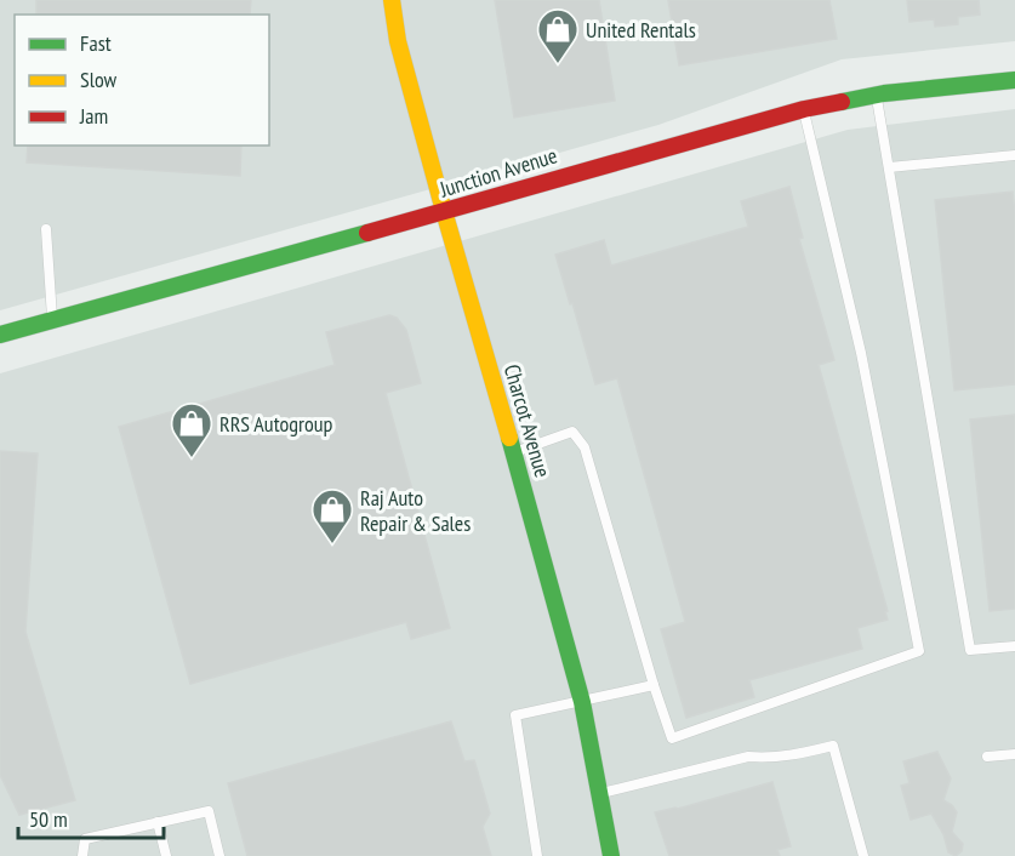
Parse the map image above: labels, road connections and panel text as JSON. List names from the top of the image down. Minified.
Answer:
{"streets":{"street":["Junction Avenue","Charcot Avenue"]},"crossings":[["Junction Avenue","Charcot Avenue"]],"places":{"shop":["United Rentals","RRS Autogroup","Raj Auto Repair & Sales"]},"legend":["Fast","Slow","Jam"],"scale_bar":"50 m"}
